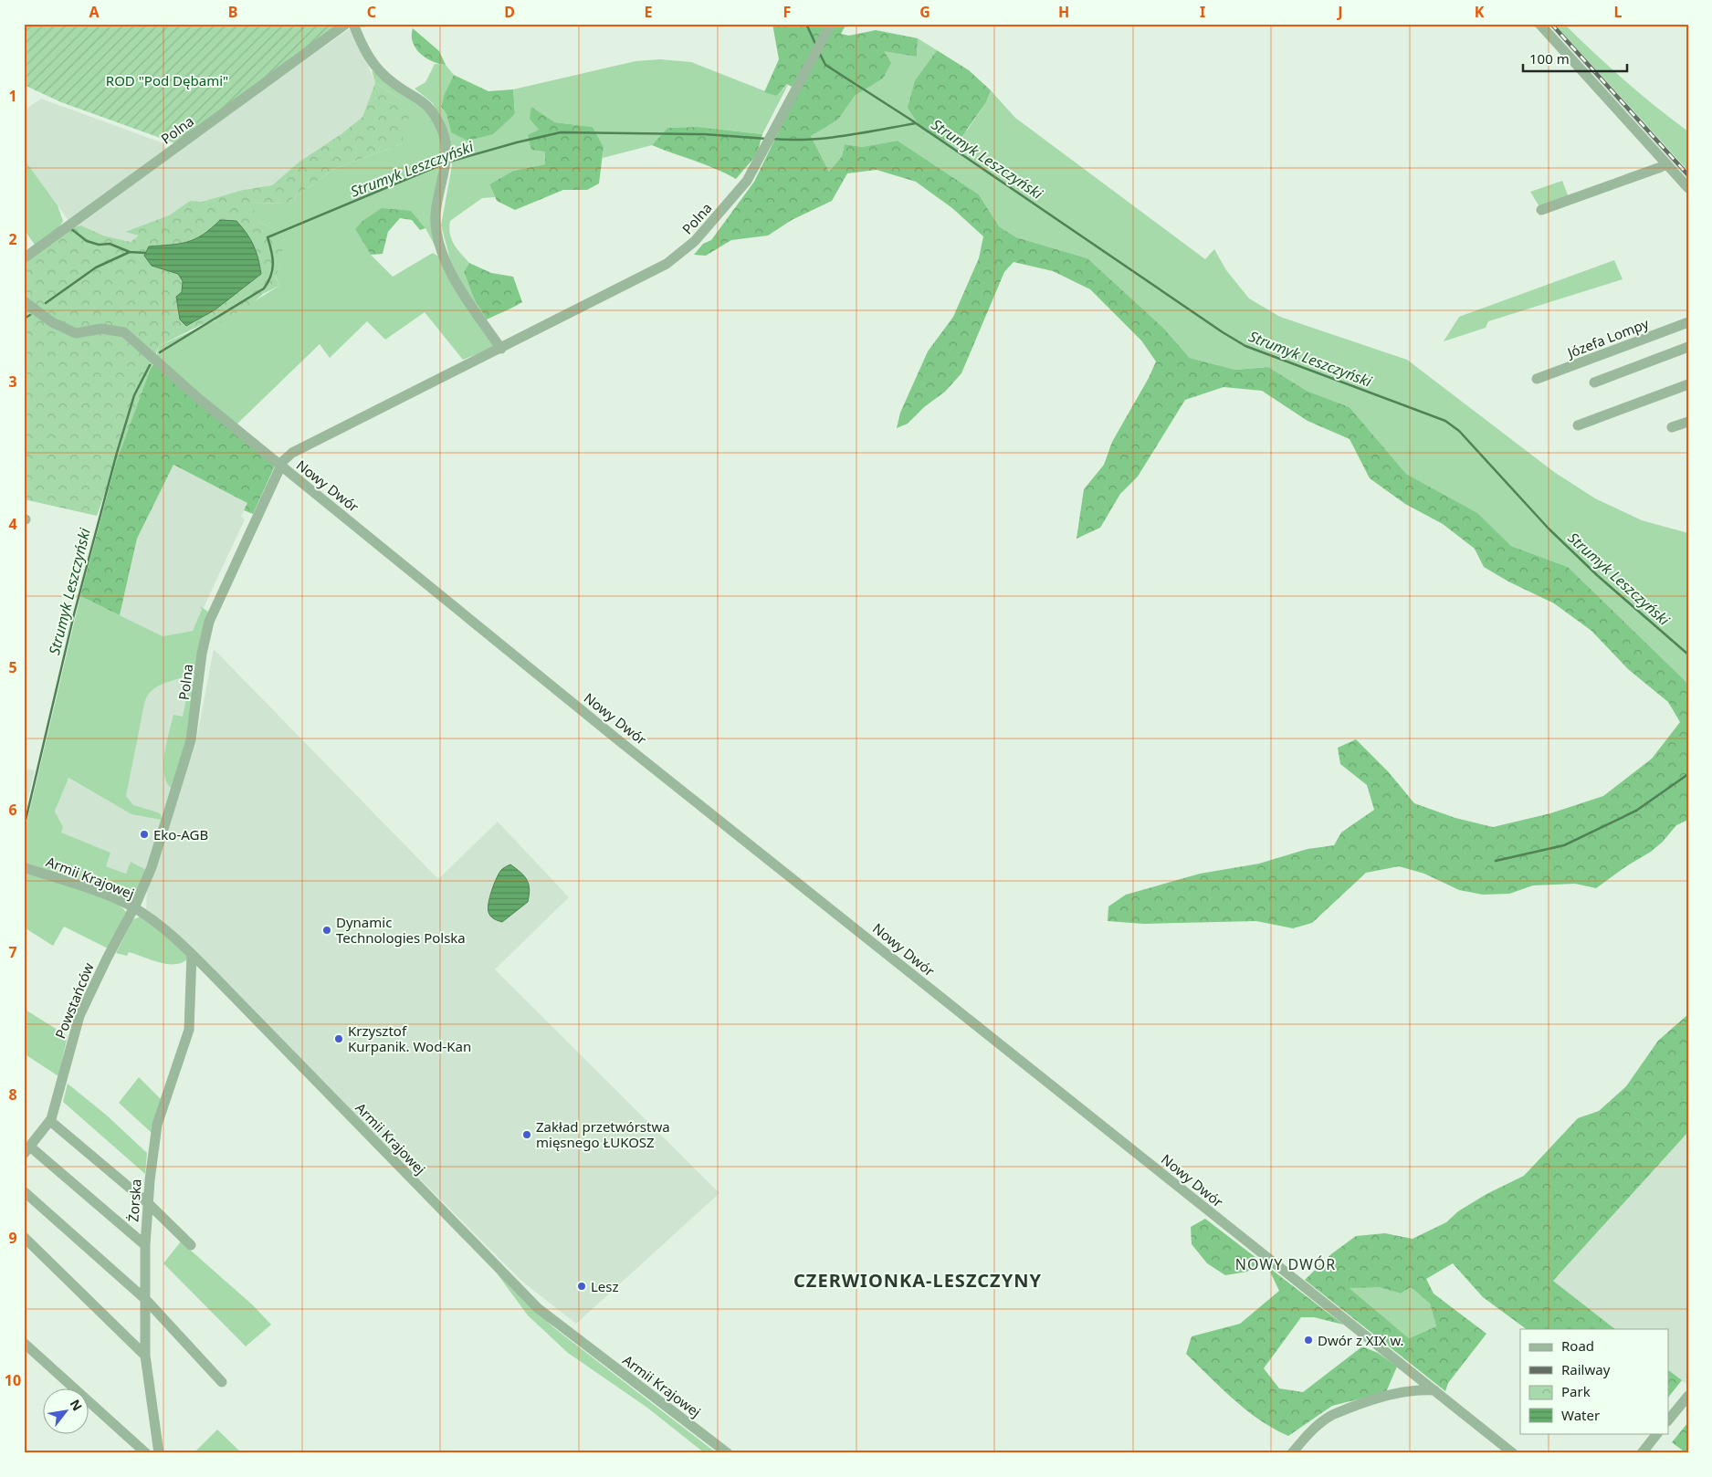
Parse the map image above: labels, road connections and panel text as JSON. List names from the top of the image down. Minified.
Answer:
{"streets":{"street":["Polna","Józefa Lompy","Nowy Dwór","Armii Krajowej","Powstańców","Żorska"]},"crossings":[["Polna","Nowy Dwór"],["Polna","Armii Krajowej"],["Polna","Powstańców"],["Armii Krajowej","Powstańców"],["Armii Krajowej","Żorska"]],"districts":["NOWY DWÓR","CZERWIONKA-LESZCZYNY"],"water":["Strumyk Leszczyński"],"parks":["ROD \"Pod Dębami\""],"places":["Eko-AGB","Dynamic Technologies Polska","Krzysztof Kurpanik. Wod-Kan","Zakład przetwórstwa mięsnego ŁUKOSZ","Lesz","Dwór z XIX w."],"legend":["Road","Railway","Park","Water"],"scale_bar":"100 m","north":"top right","grid":{"columns":["A","B","C","D","E","F","G","H","I","J","K","L"],"rows":["1","2","3","4","5","6","7","8","9","10"]}}
